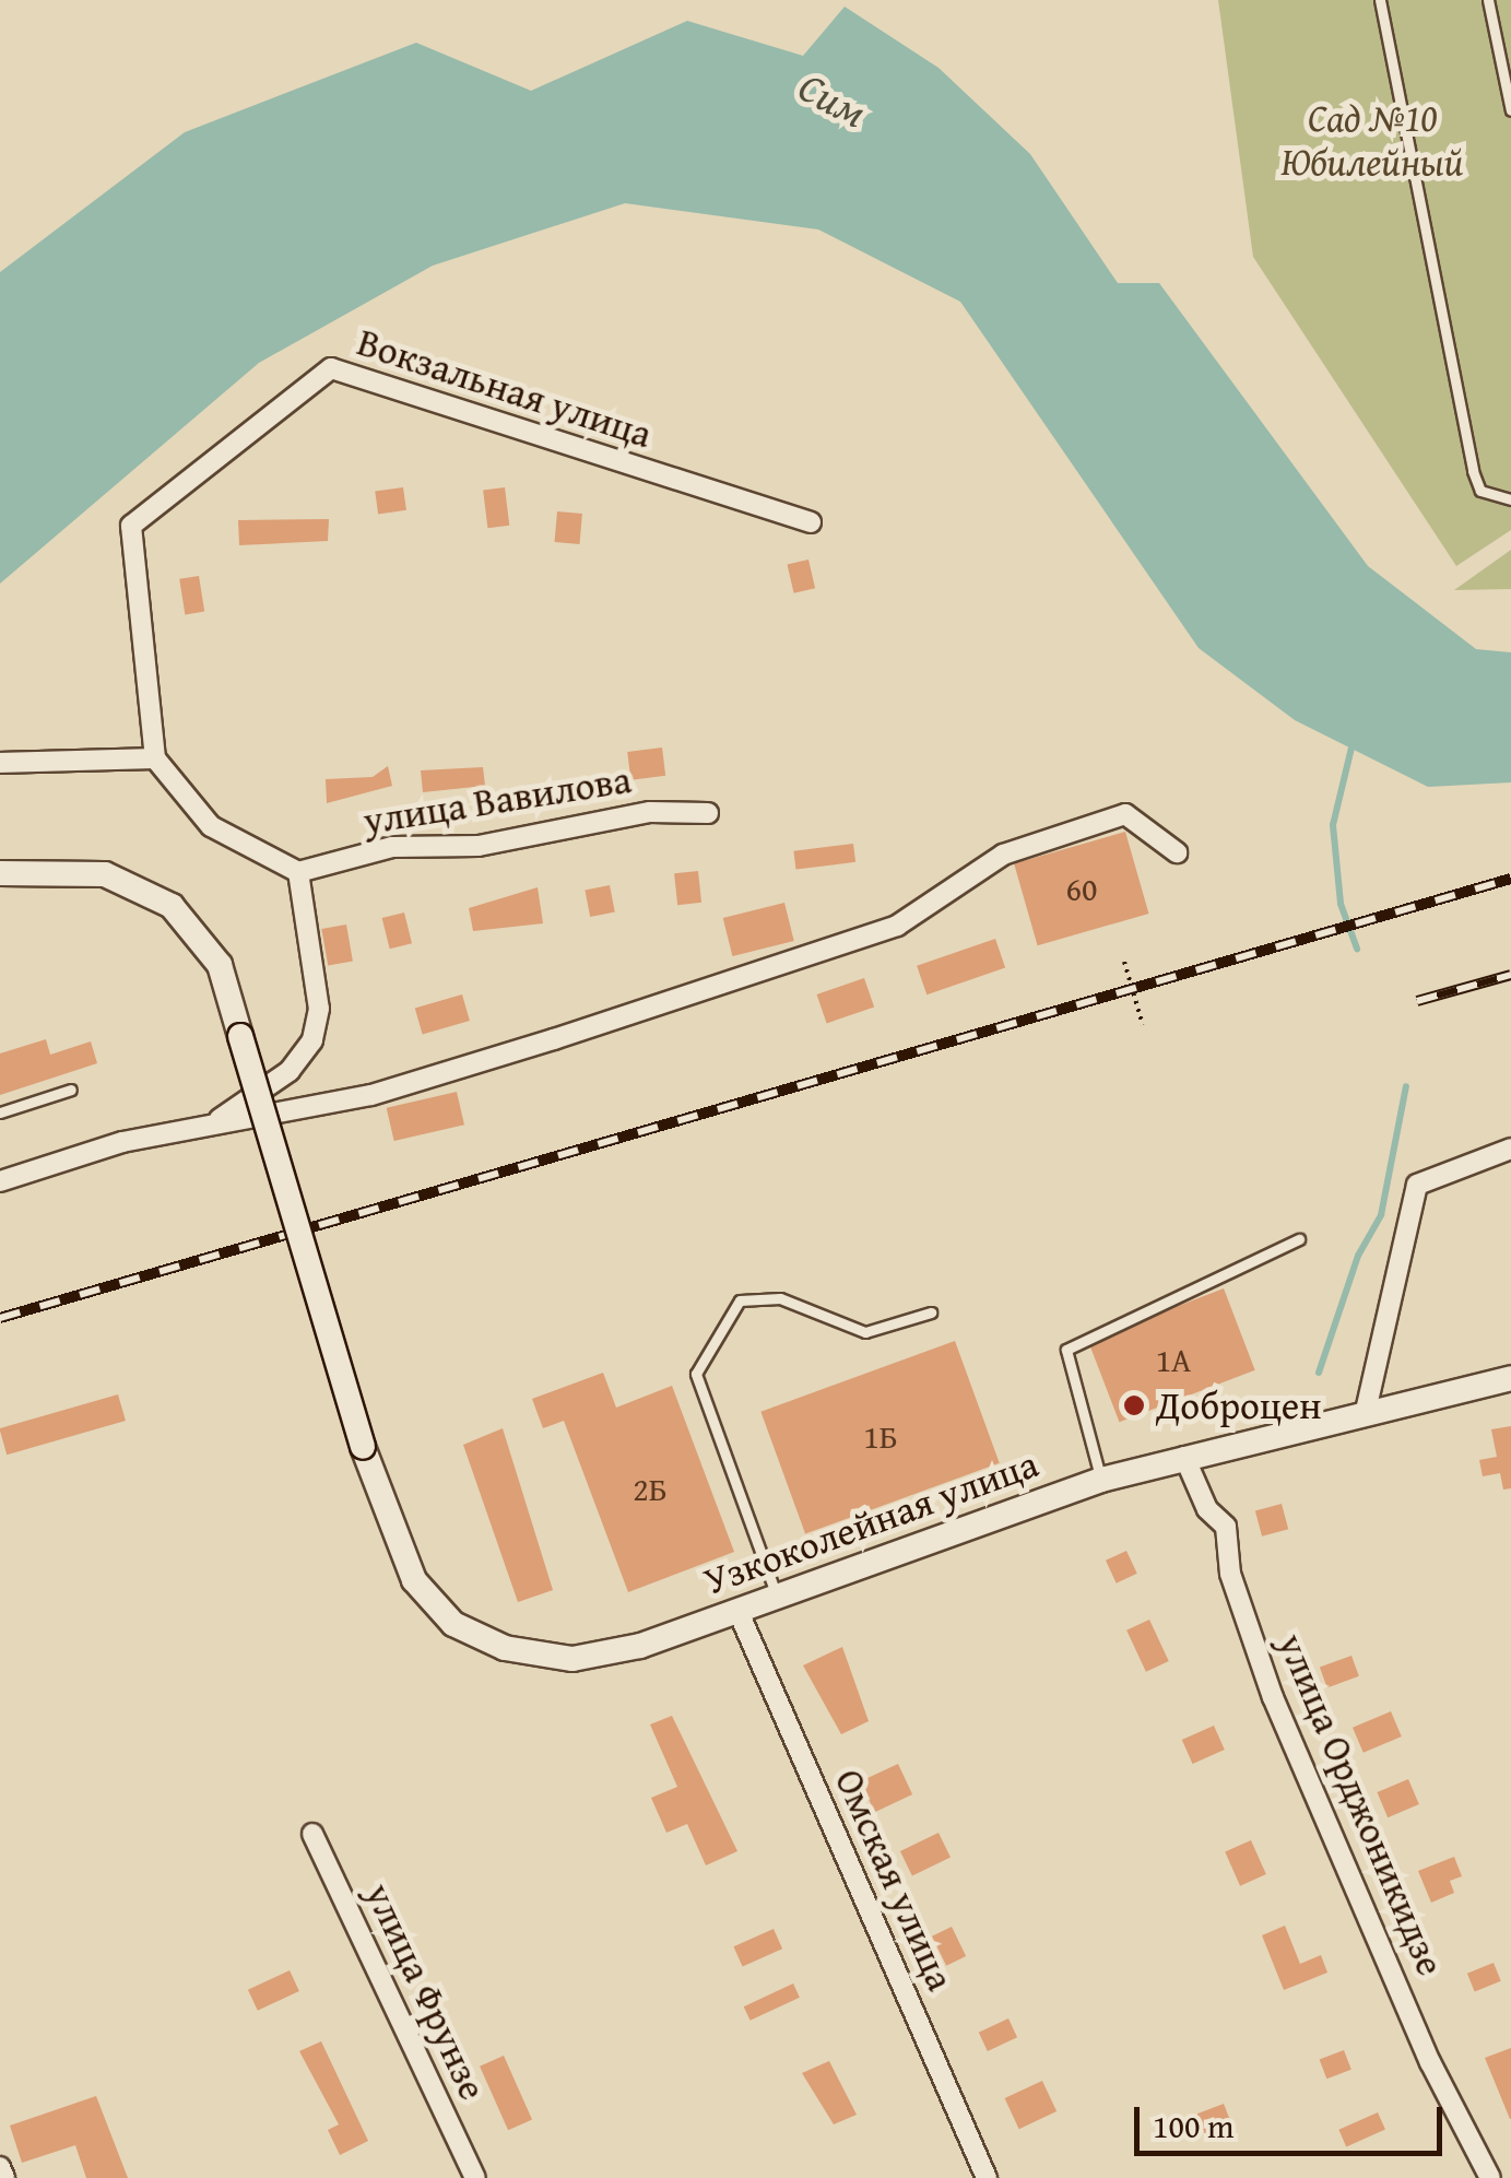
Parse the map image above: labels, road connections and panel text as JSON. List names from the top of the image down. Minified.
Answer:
{"streets":{"street":["Вокзальная улица","улица Вавилова","Узкоколейная улица","улица Орджоникидзе","Омская улица","улица Фрунзе"]},"crossings":[["Узкоколейная улица","улица Орджоникидзе"],["Узкоколейная улица","Омская улица"]],"water":["Сим"],"parks":["Сад №10 Юбилейный"],"places":["Доброцен"],"house_numbers":["60","1А","1Б","2Б"],"scale_bar":"100 m"}
